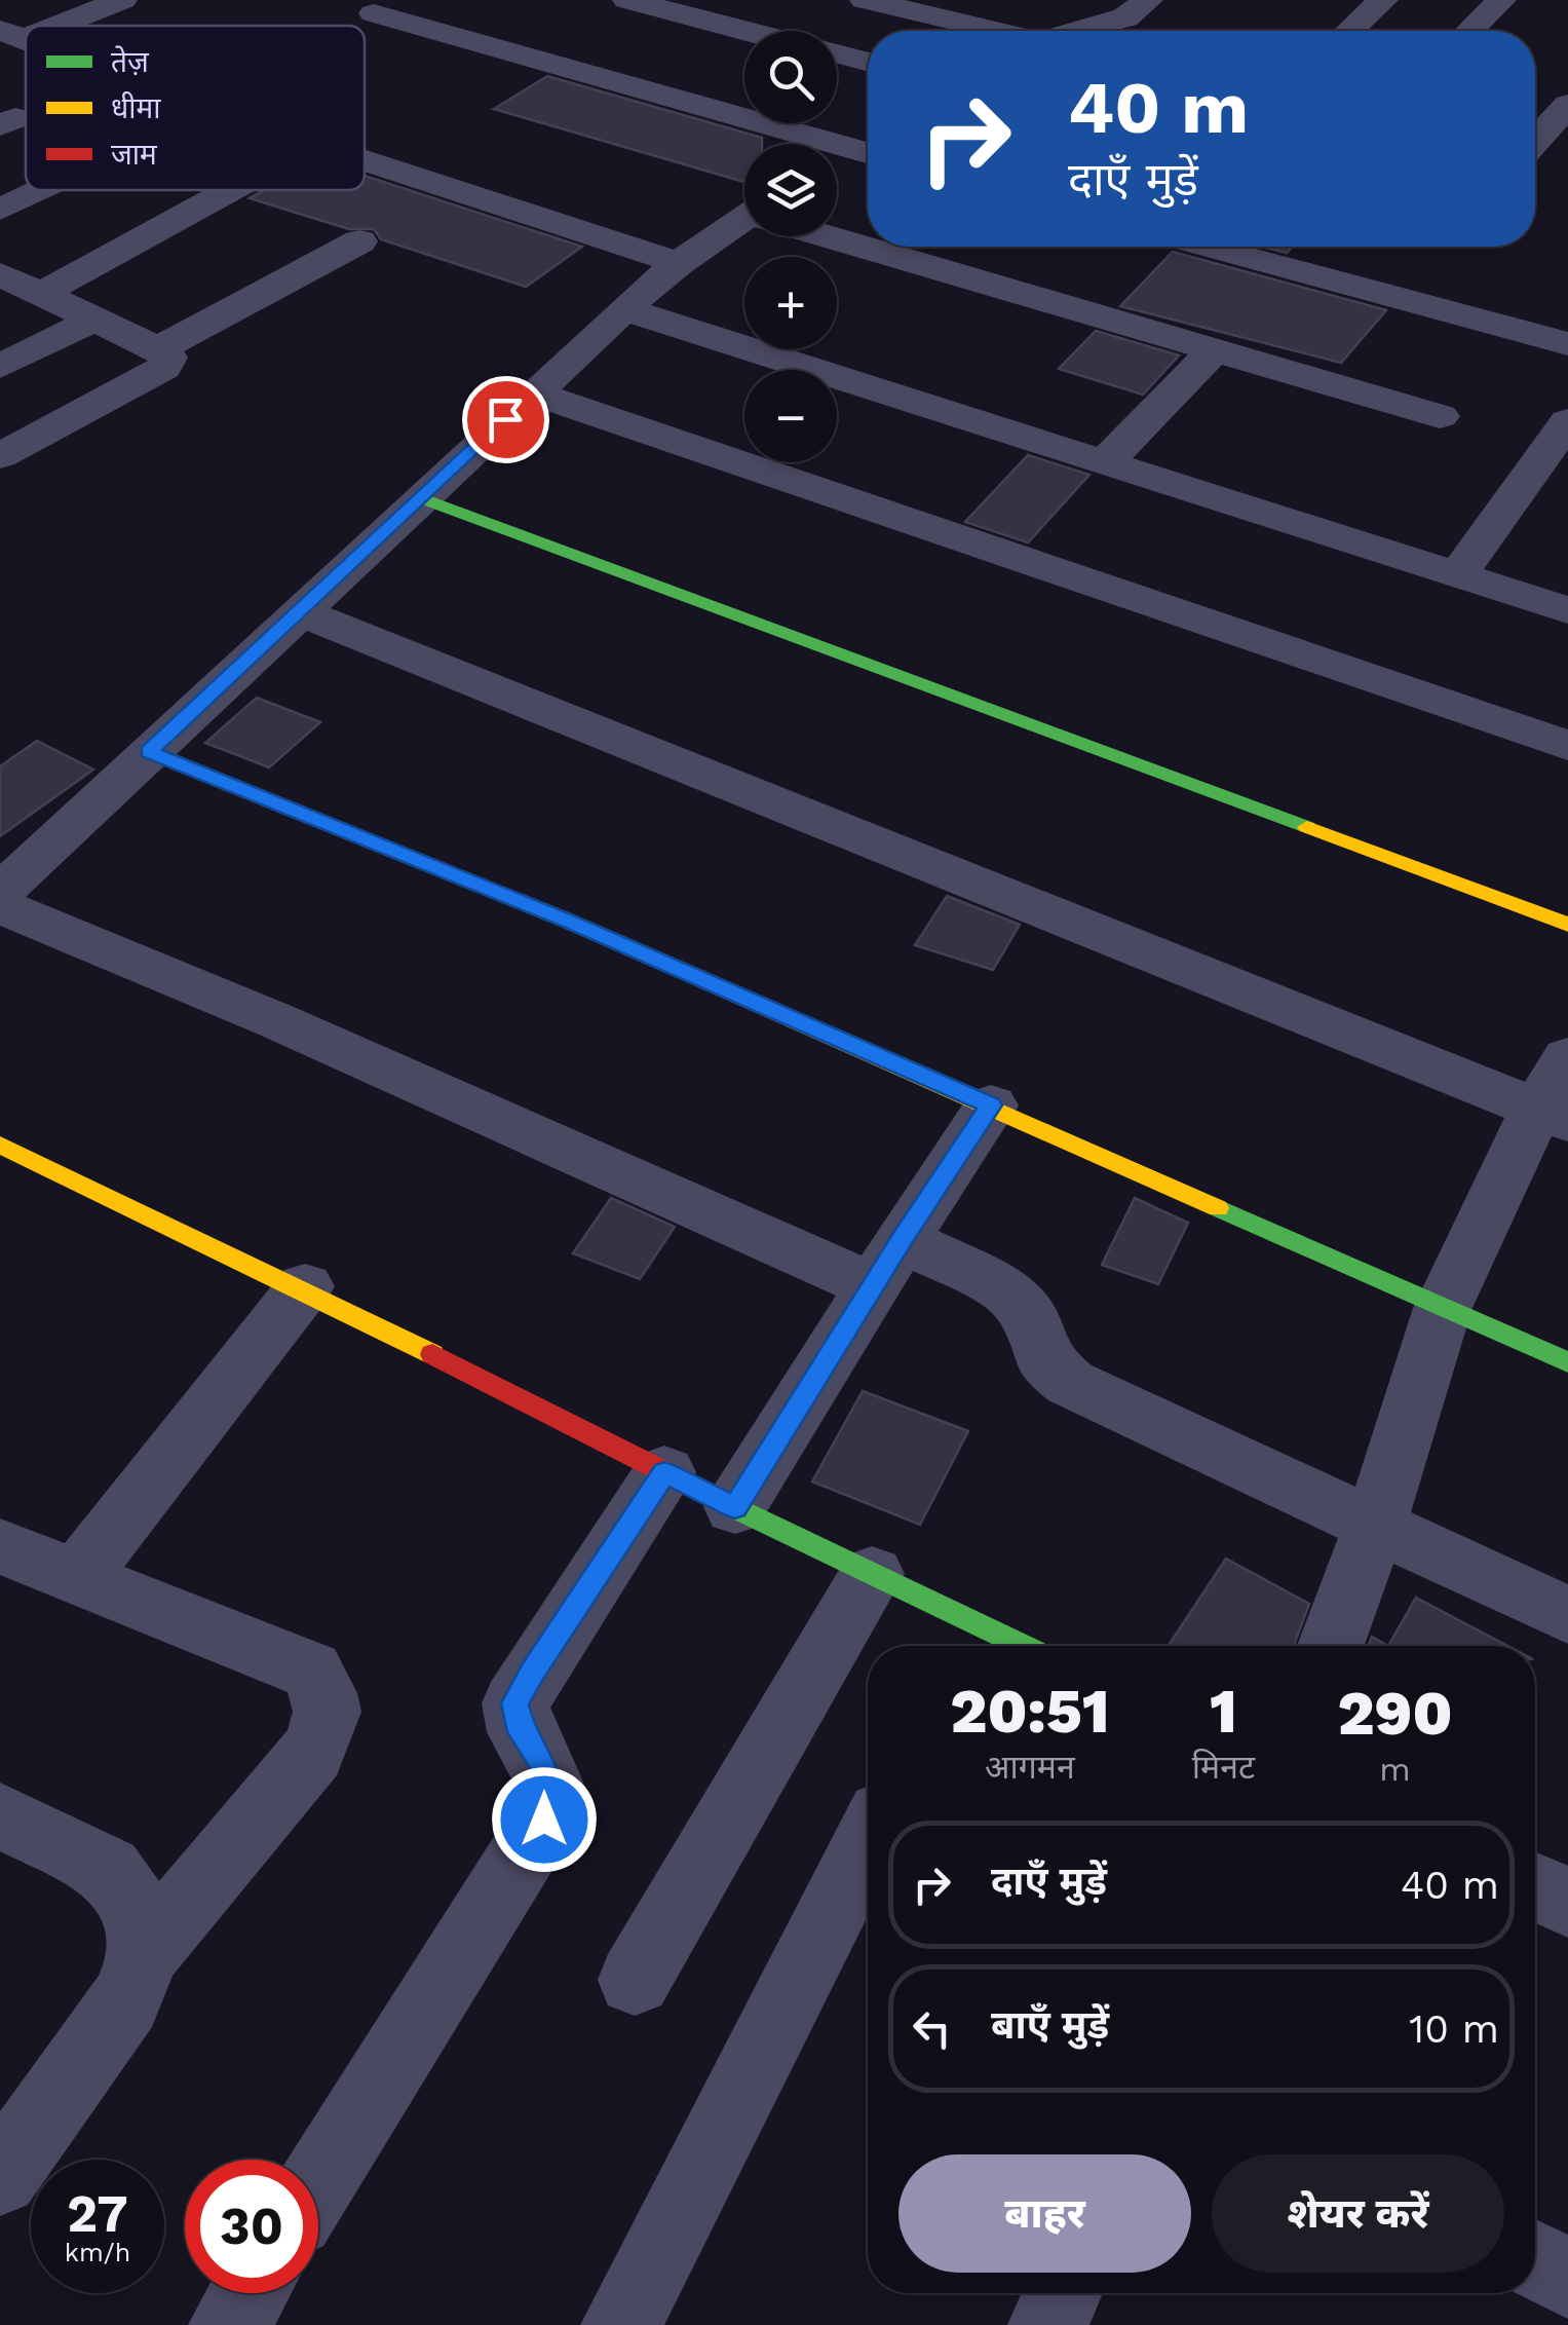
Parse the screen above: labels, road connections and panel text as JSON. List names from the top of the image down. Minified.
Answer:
{"legend":["तेज़","धीमा","जाम"],"page":{"map_buttons":["+","−"],"turn":["40 m","दाएँ मुड़ें"],"eta":["20:51","आगमन","1","मिनट","290","m"],"list":[{"name":"दाएँ मुड़ें","value":"40 m"},{"name":"बाएँ मुड़ें","value":"10 m"}],"buttons":["बाहर","शेयर करें"],"speed":"27 km/h","limit":"30"}}
